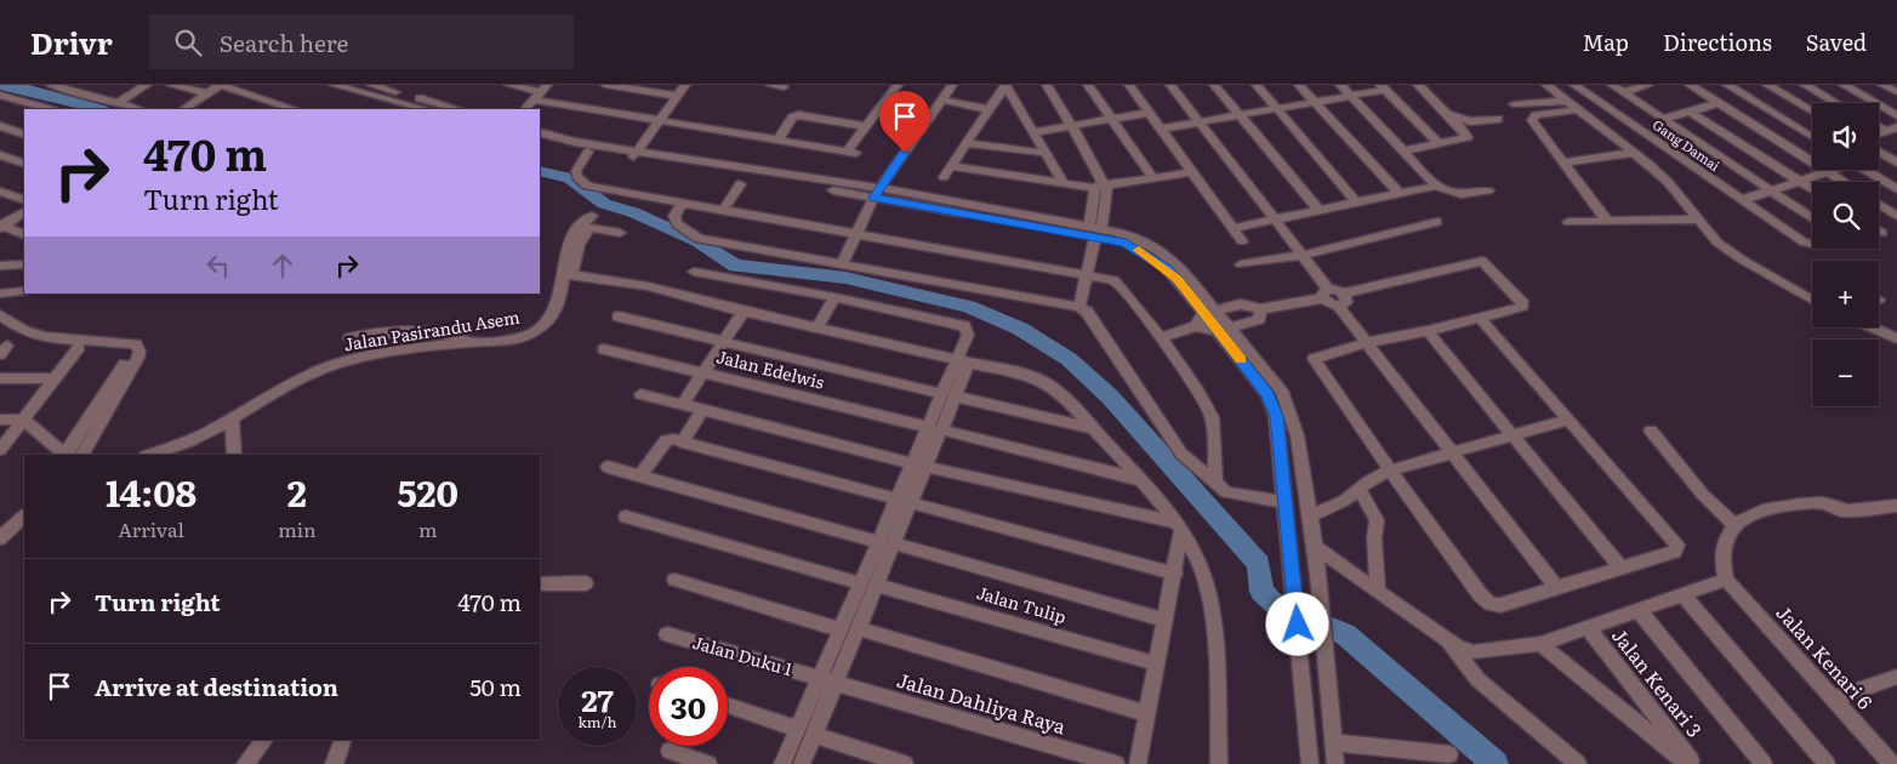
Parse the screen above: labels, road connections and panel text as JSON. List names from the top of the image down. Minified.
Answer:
{"streets":{"street":["Gang Damai","Jalan Pasirandu Asem","Jalan Edelwis","Jalan Tulip","Jalan Duku 1","Jalan Kenari 6","Jalan Kenari 3","Jalan Dahliya Raya"]},"crossings":[["Jalan Duku 1","Jalan Dahliya Raya"]],"page":{"header":"Drivr","search":"Search here","nav":["Map","Directions","Saved"],"map_buttons":["+","−"],"turn":["470 m","Turn right"],"eta":["14:08","Arrival","2","min","520","m"],"list":[{"name":"Turn right","value":"470 m"},{"name":"Arrive at destination","value":"50 m"}],"speed":"27 km/h","limit":"30"}}
